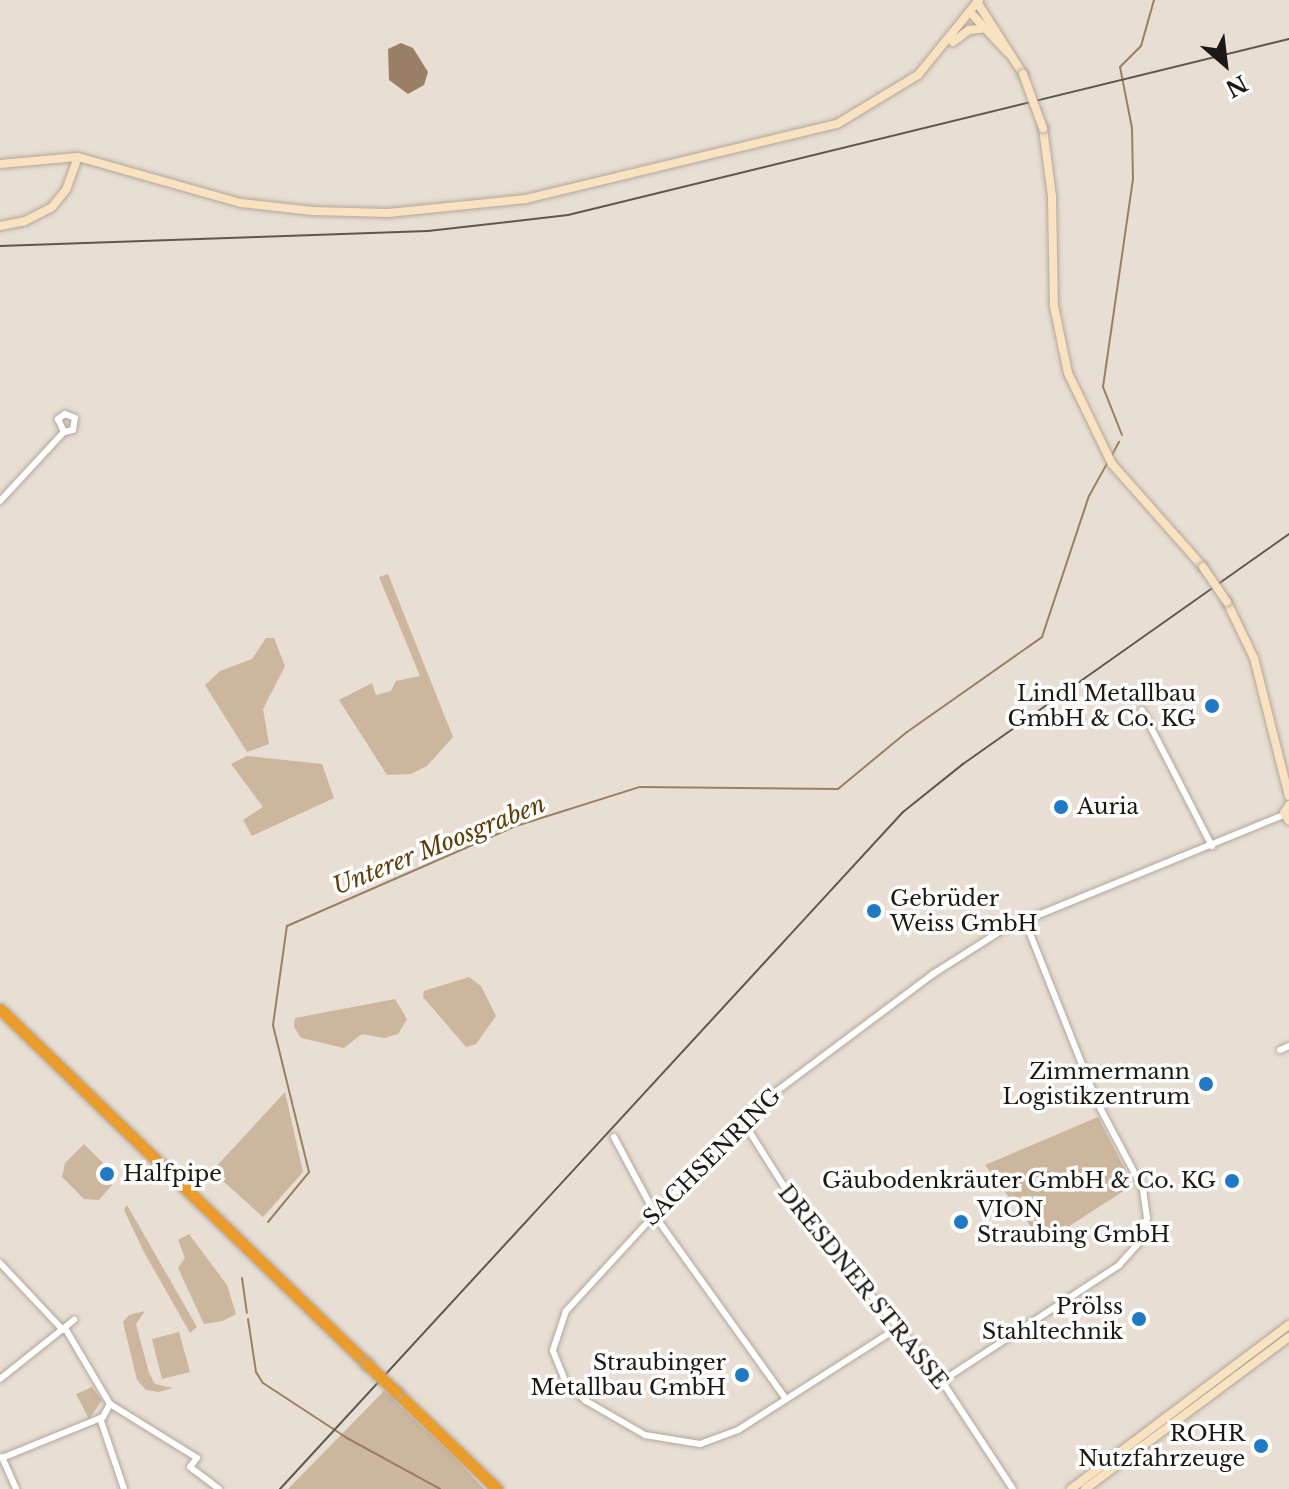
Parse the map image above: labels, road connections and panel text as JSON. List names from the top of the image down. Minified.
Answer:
{"streets":{"street":["SACHSENRING","DRESDNER STRASSE"]},"crossings":[["SACHSENRING","DRESDNER STRASSE"]],"water":["Unterer Moosgraben"],"places":["Lindl Metallbau GmbH & Co. KG","Auria","Gebrüder Weiss GmbH","Zimmermann Logistikzentrum","Halfpipe","Gäubodenkräuter GmbH & Co. KG","VION Straubing GmbH","Prölss Stahltechnik","Straubinger Metallbau GmbH","ROHR Nutzfahrzeuge"],"north":"bottom right"}
